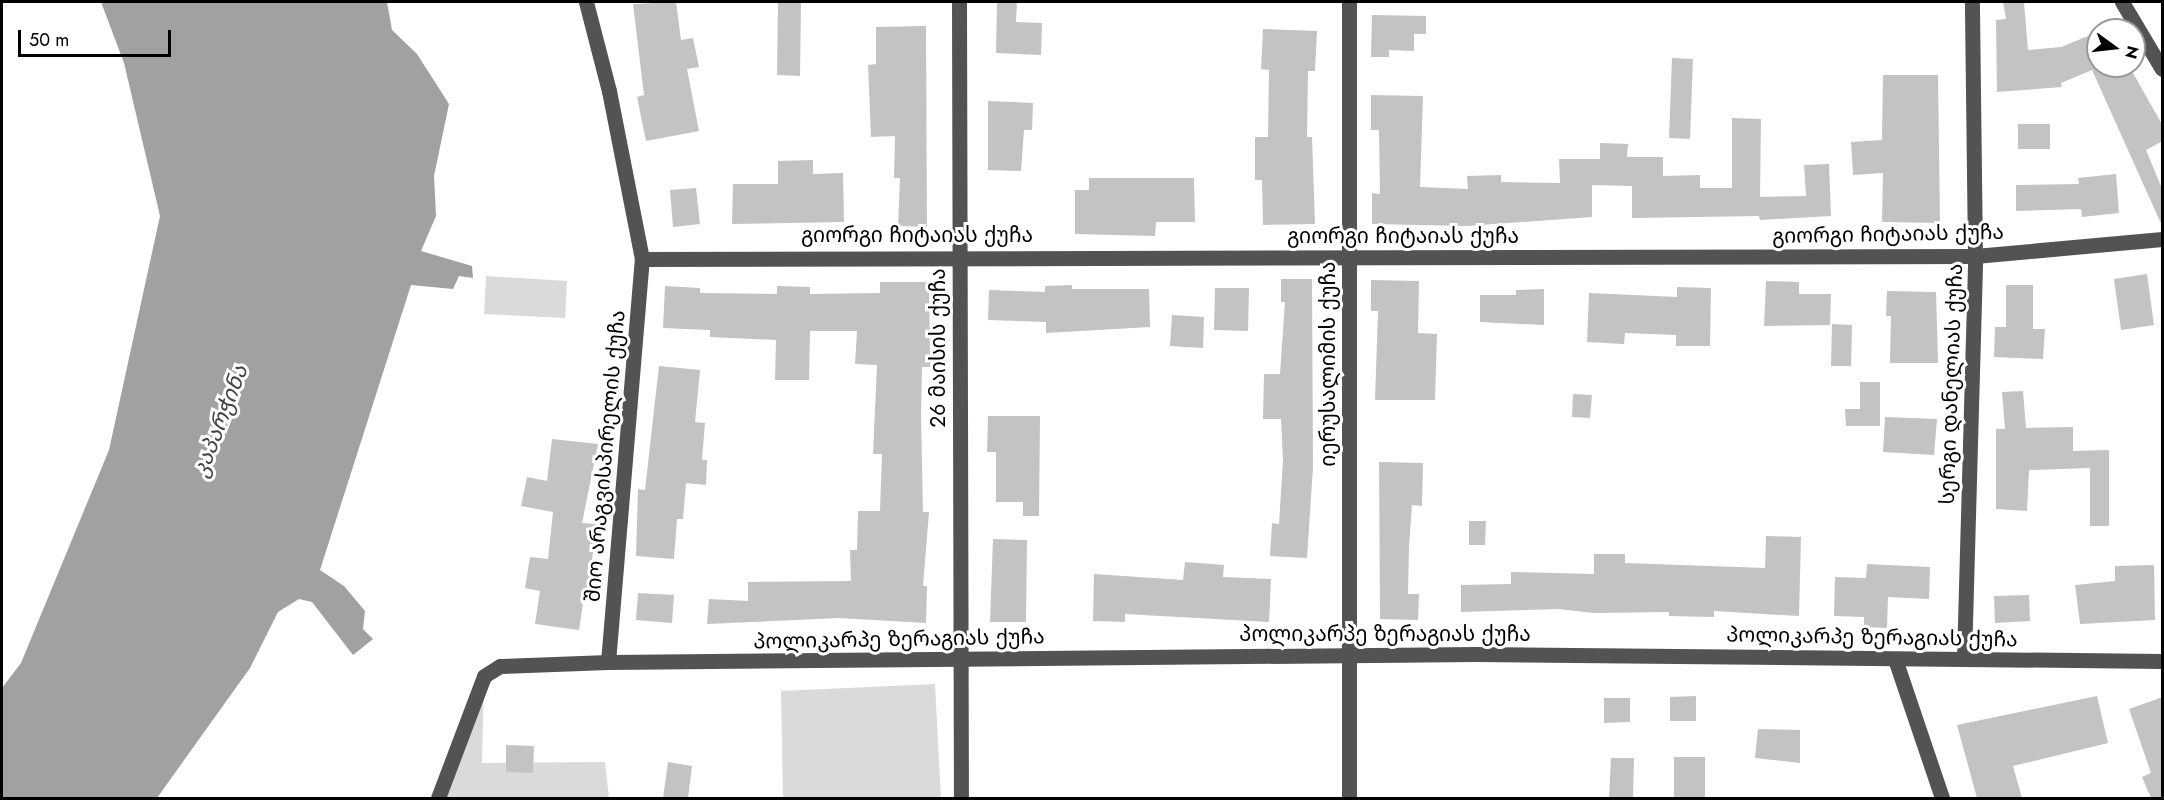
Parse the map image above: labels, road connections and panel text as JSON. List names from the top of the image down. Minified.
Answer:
{"streets":{"street":["გიორგი ჩიტაიას ქუჩა","26 მაისის ქუჩა","იერუსალიმის ქუჩა","სერგი დანელიას ქუჩა","შიო არაგვისპირელის ქუჩა","პოლიკარპე ზერაგიას ქუჩა"]},"crossings":[["გიორგი ჩიტაიას ქუჩა","26 მაისის ქუჩა"],["გიორგი ჩიტაიას ქუჩა","იერუსალიმის ქუჩა"],["გიორგი ჩიტაიას ქუჩა","სერგი დანელიას ქუჩა"],["გიორგი ჩიტაიას ქუჩა","შიო არაგვისპირელის ქუჩა"],["26 მაისის ქუჩა","პოლიკარპე ზერაგიას ქუჩა"],["იერუსალიმის ქუჩა","პოლიკარპე ზერაგიას ქუჩა"],["სერგი დანელიას ქუჩა","პოლიკარპე ზერაგიას ქუჩა"],["შიო არაგვისპირელის ქუჩა","პოლიკარპე ზერაგიას ქუჩა"]],"water":["კაპარჭინა"],"scale_bar":"50 m","north":"right"}
